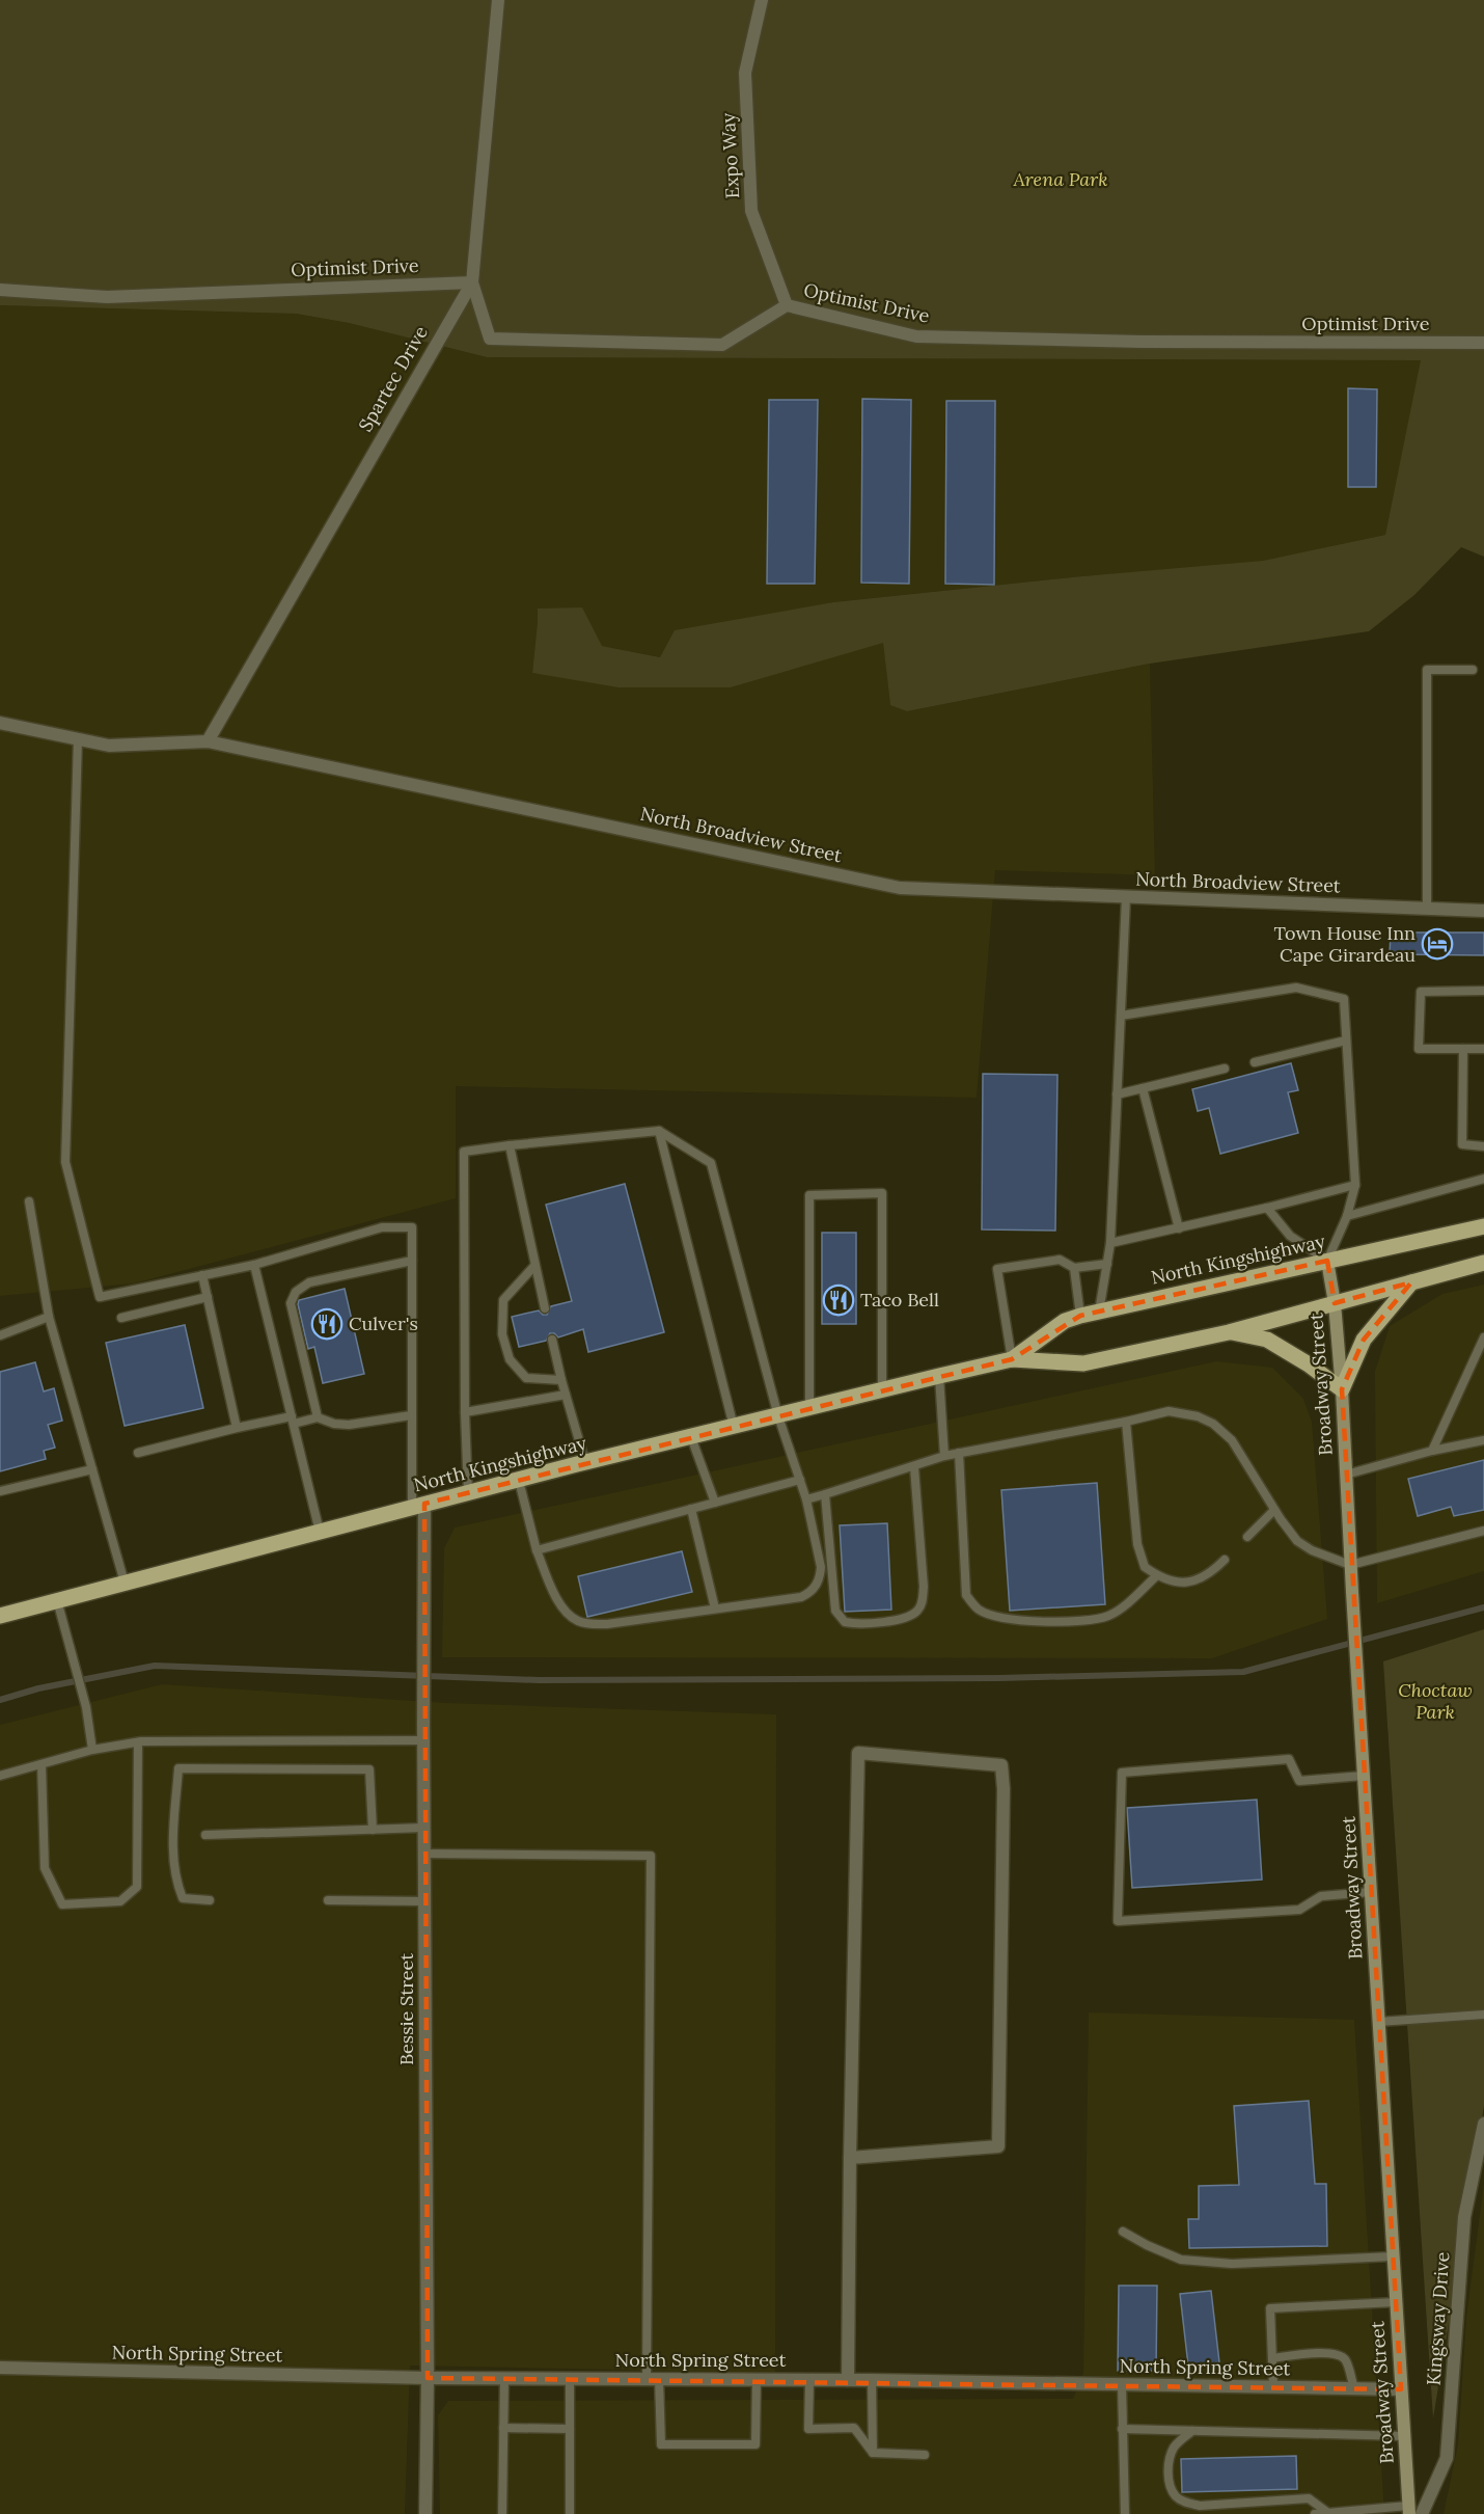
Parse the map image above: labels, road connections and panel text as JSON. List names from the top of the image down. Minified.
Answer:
{"streets":{"main road":["North Kingshighway","Broadway Street"],"street":["Expo Way","Optimist Drive","Spartec Drive","North Broadview Street","Bessie Street","Kingsway Drive","North Spring Street"]},"crossings":[["Expo Way","Optimist Drive"],["Optimist Drive","Spartec Drive"],["Spartec Drive","North Broadview Street"],["North Kingshighway","Broadway Street"],["North Kingshighway","Bessie Street"],["Broadway Street","North Spring Street"],["Bessie Street","North Spring Street"]],"parks":["Arena Park","Choctaw Park"],"places":{"hotel":["Town House Inn Cape Girardeau"],"restaurant":["Taco Bell","Culver's"]}}
